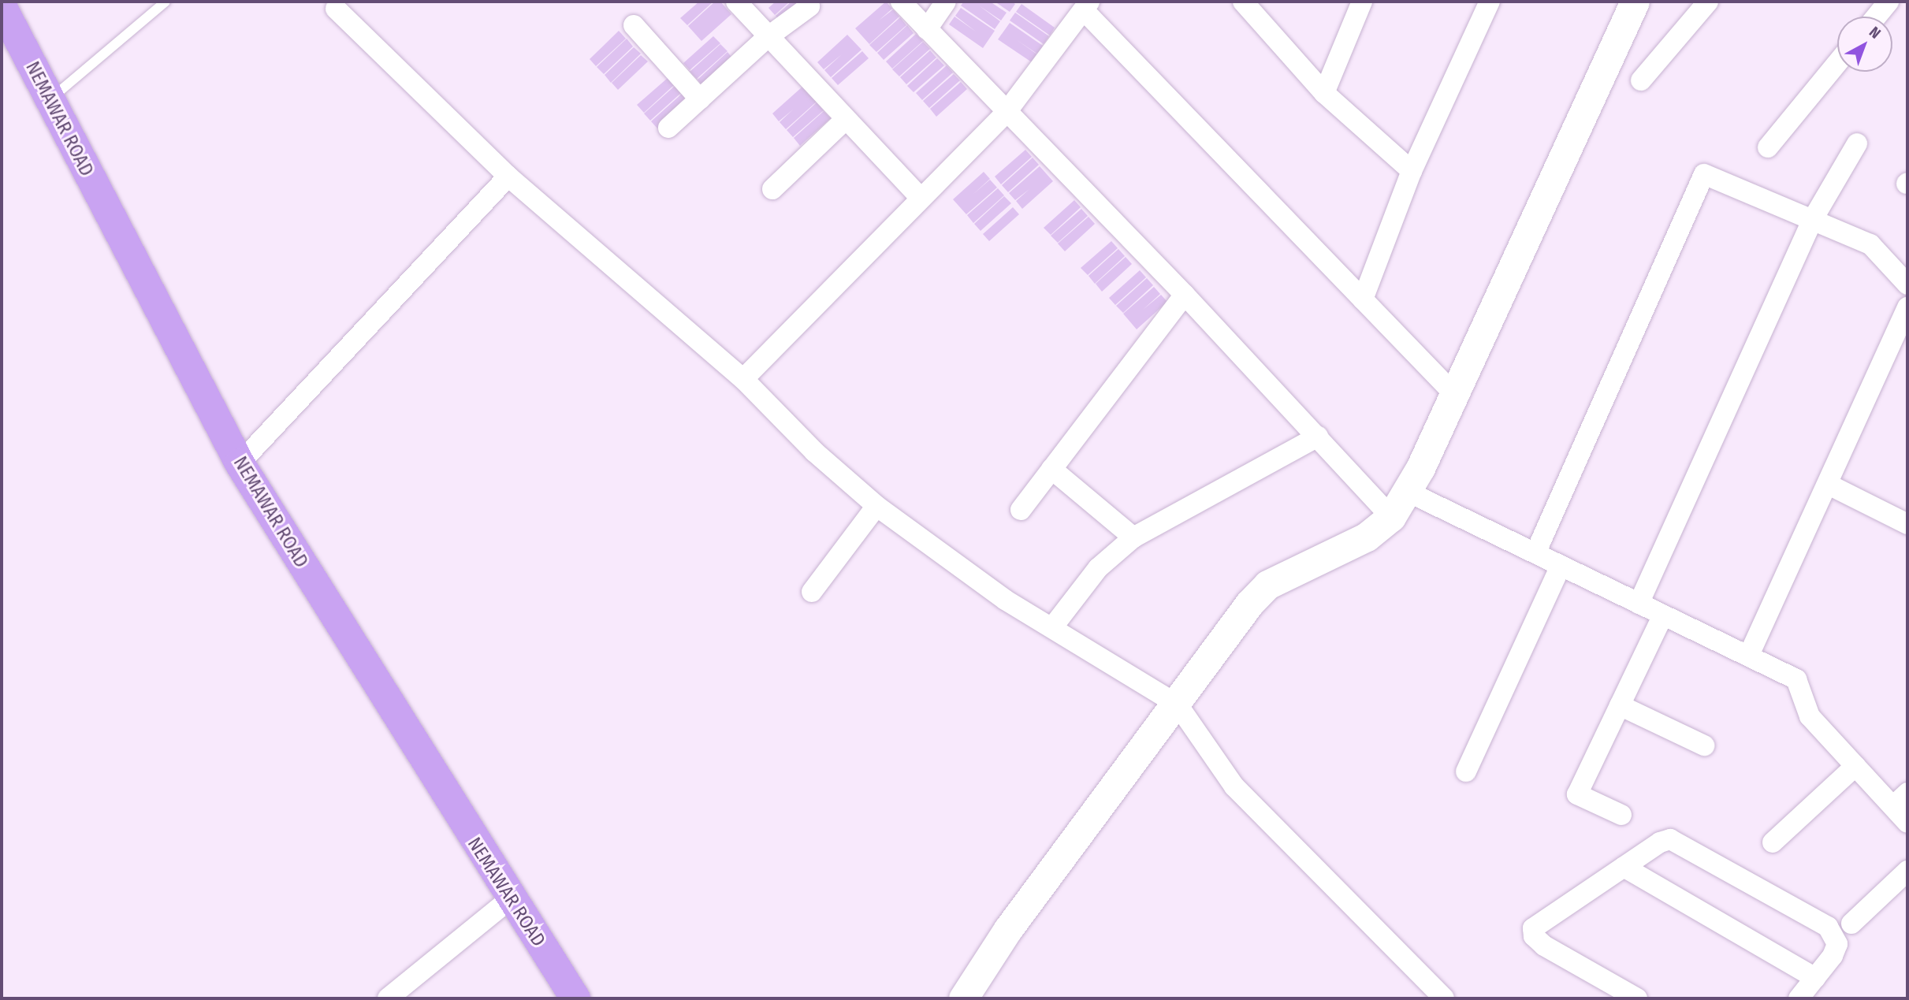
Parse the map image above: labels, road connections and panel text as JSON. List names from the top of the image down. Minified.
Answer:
{"streets":{"highway":["NEMAWAR ROAD"]},"north":"top right"}
